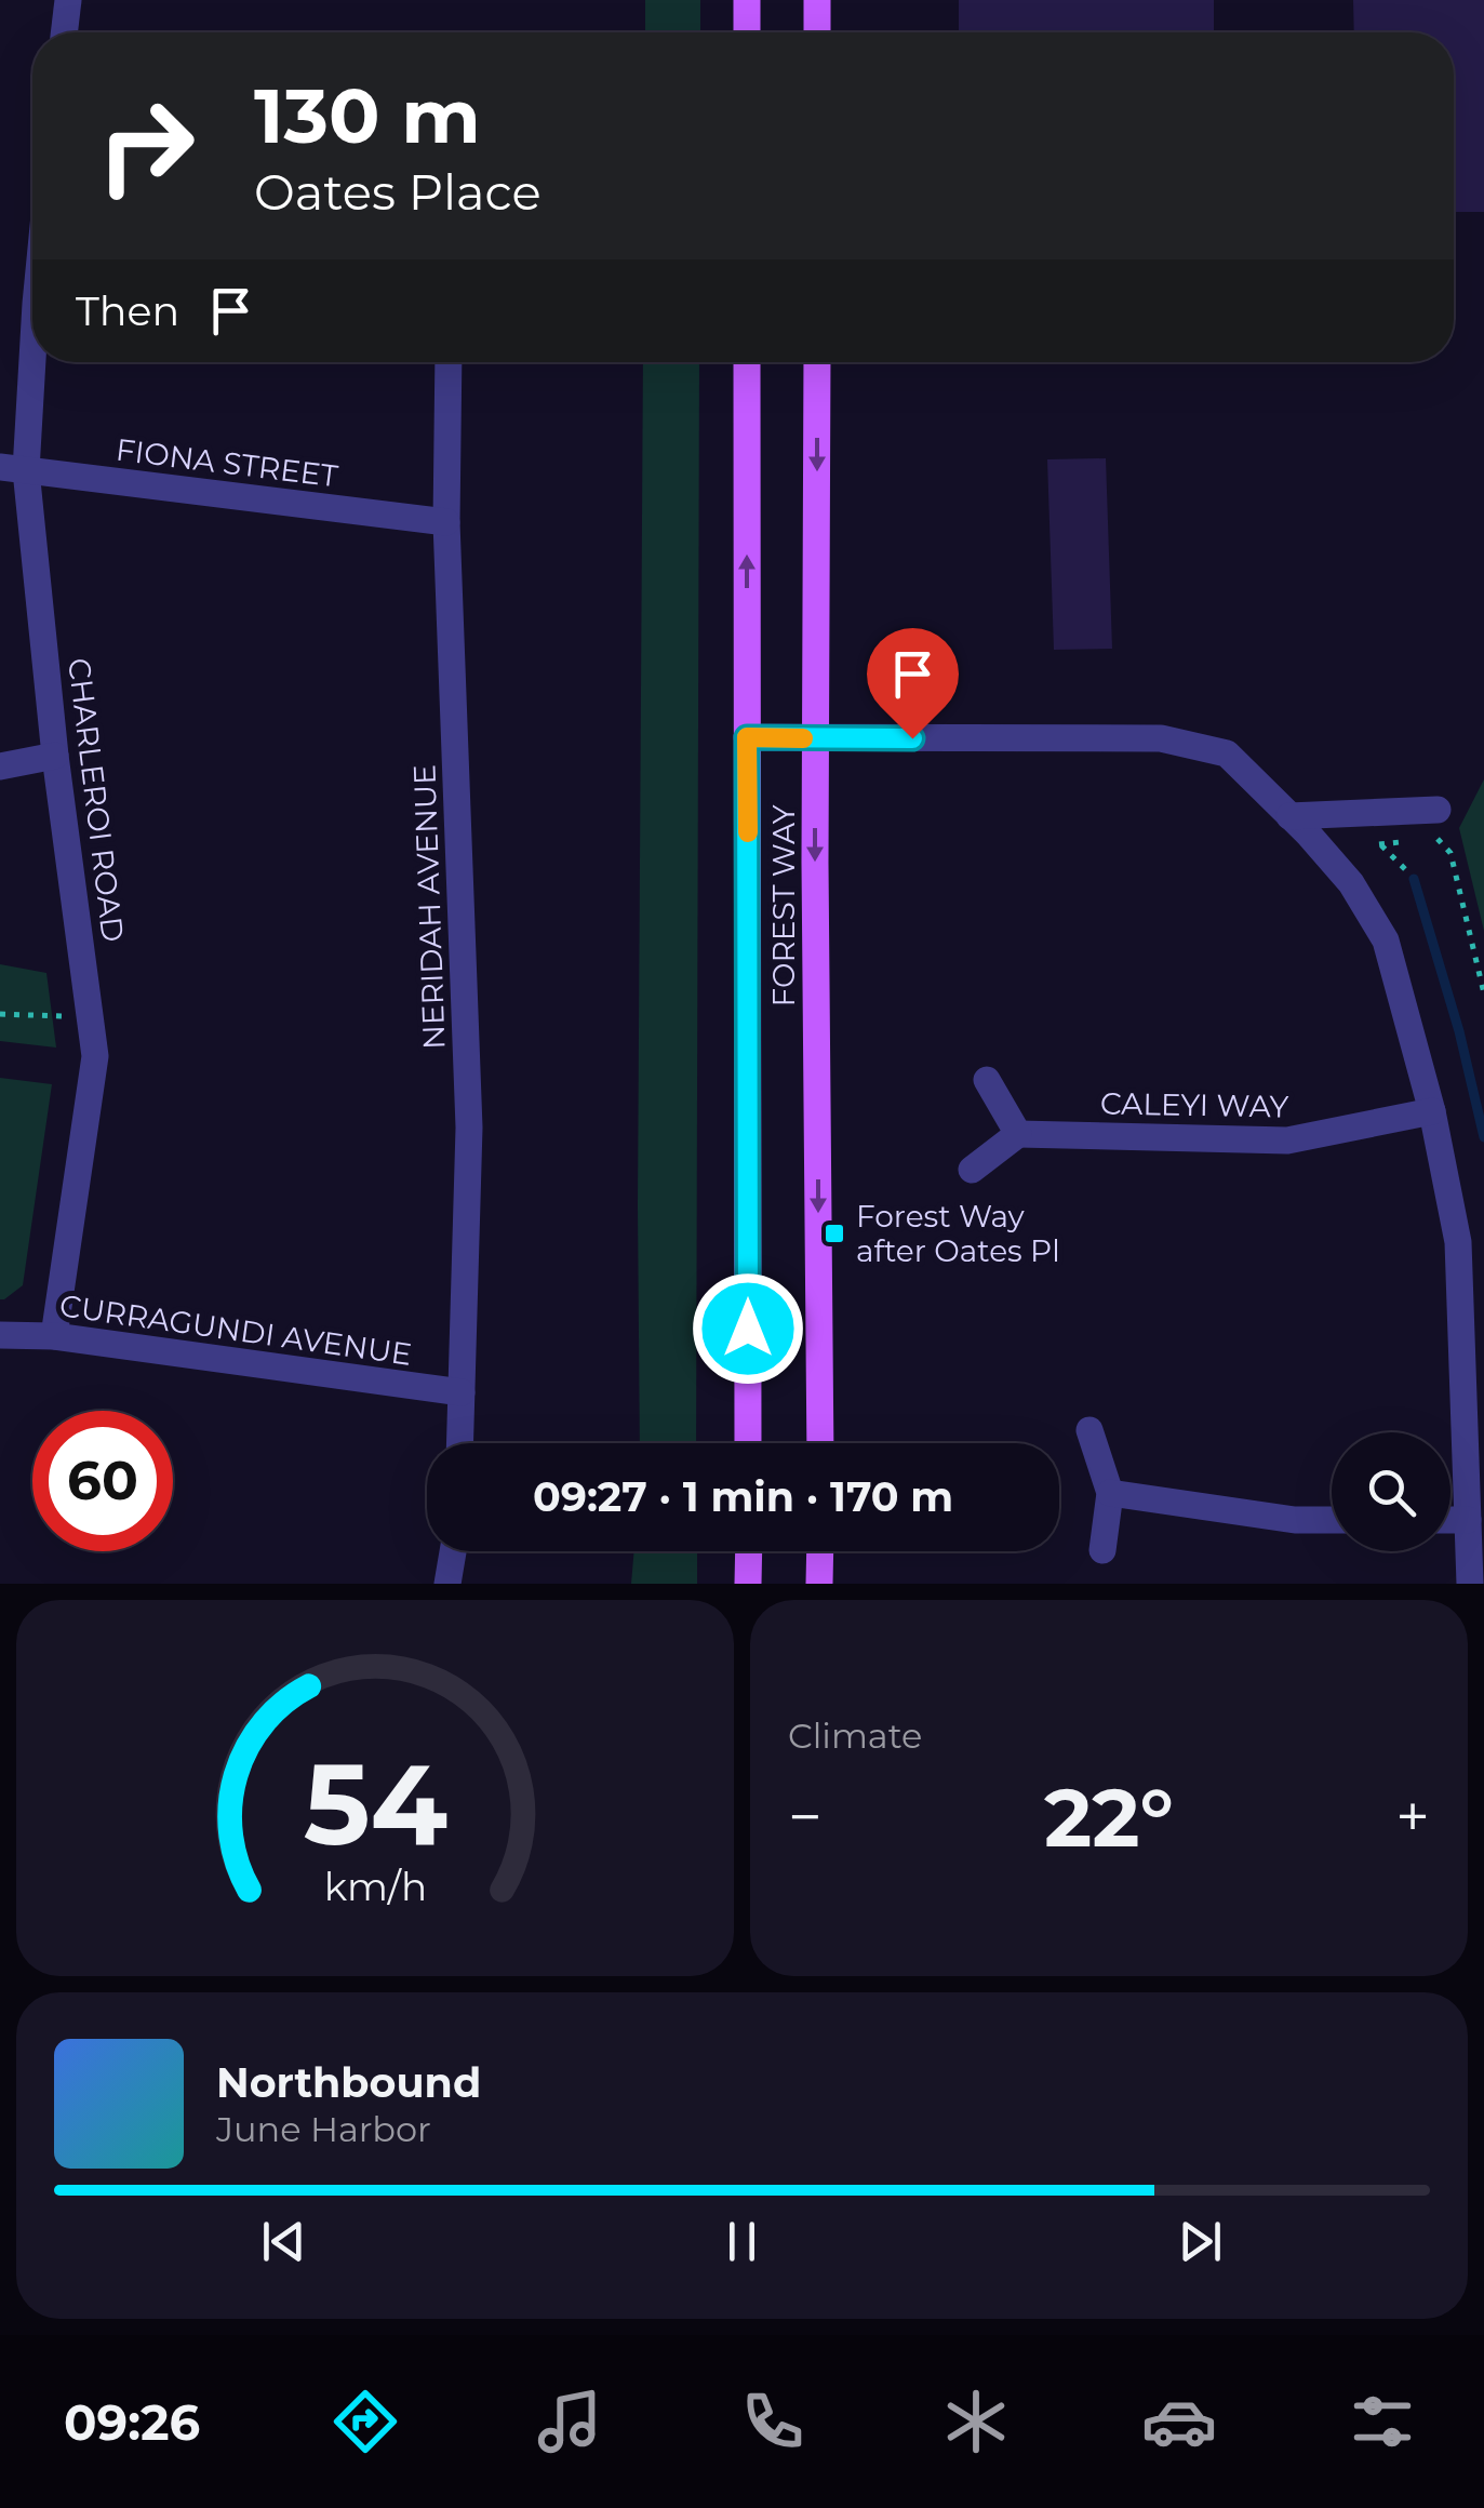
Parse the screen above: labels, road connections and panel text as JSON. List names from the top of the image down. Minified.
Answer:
{"streets":{"main road":["FOREST WAY"],"street":["FIONA STREET","CHARLEROI ROAD","NERIDAH AVENUE","CALEYI WAY","CURRAGUNDI AVENUE"]},"crossings":[["FIONA STREET","CHARLEROI ROAD"],["FIONA STREET","NERIDAH AVENUE"],["CHARLEROI ROAD","CURRAGUNDI AVENUE"],["NERIDAH AVENUE","CURRAGUNDI AVENUE"]],"places":{"transit":["Forest Way after Oates Pl"]},"page":{"turn":["130 m","Oates Place"],"then":"Then","limit":"60","trip":"09:27 · 1 min · 170 m","tile":"Climate","heat":["−","22°","+"],"song":["Northbound","June Harbor"],"tabs":"09:26","gauge":["54","km/h"]}}
